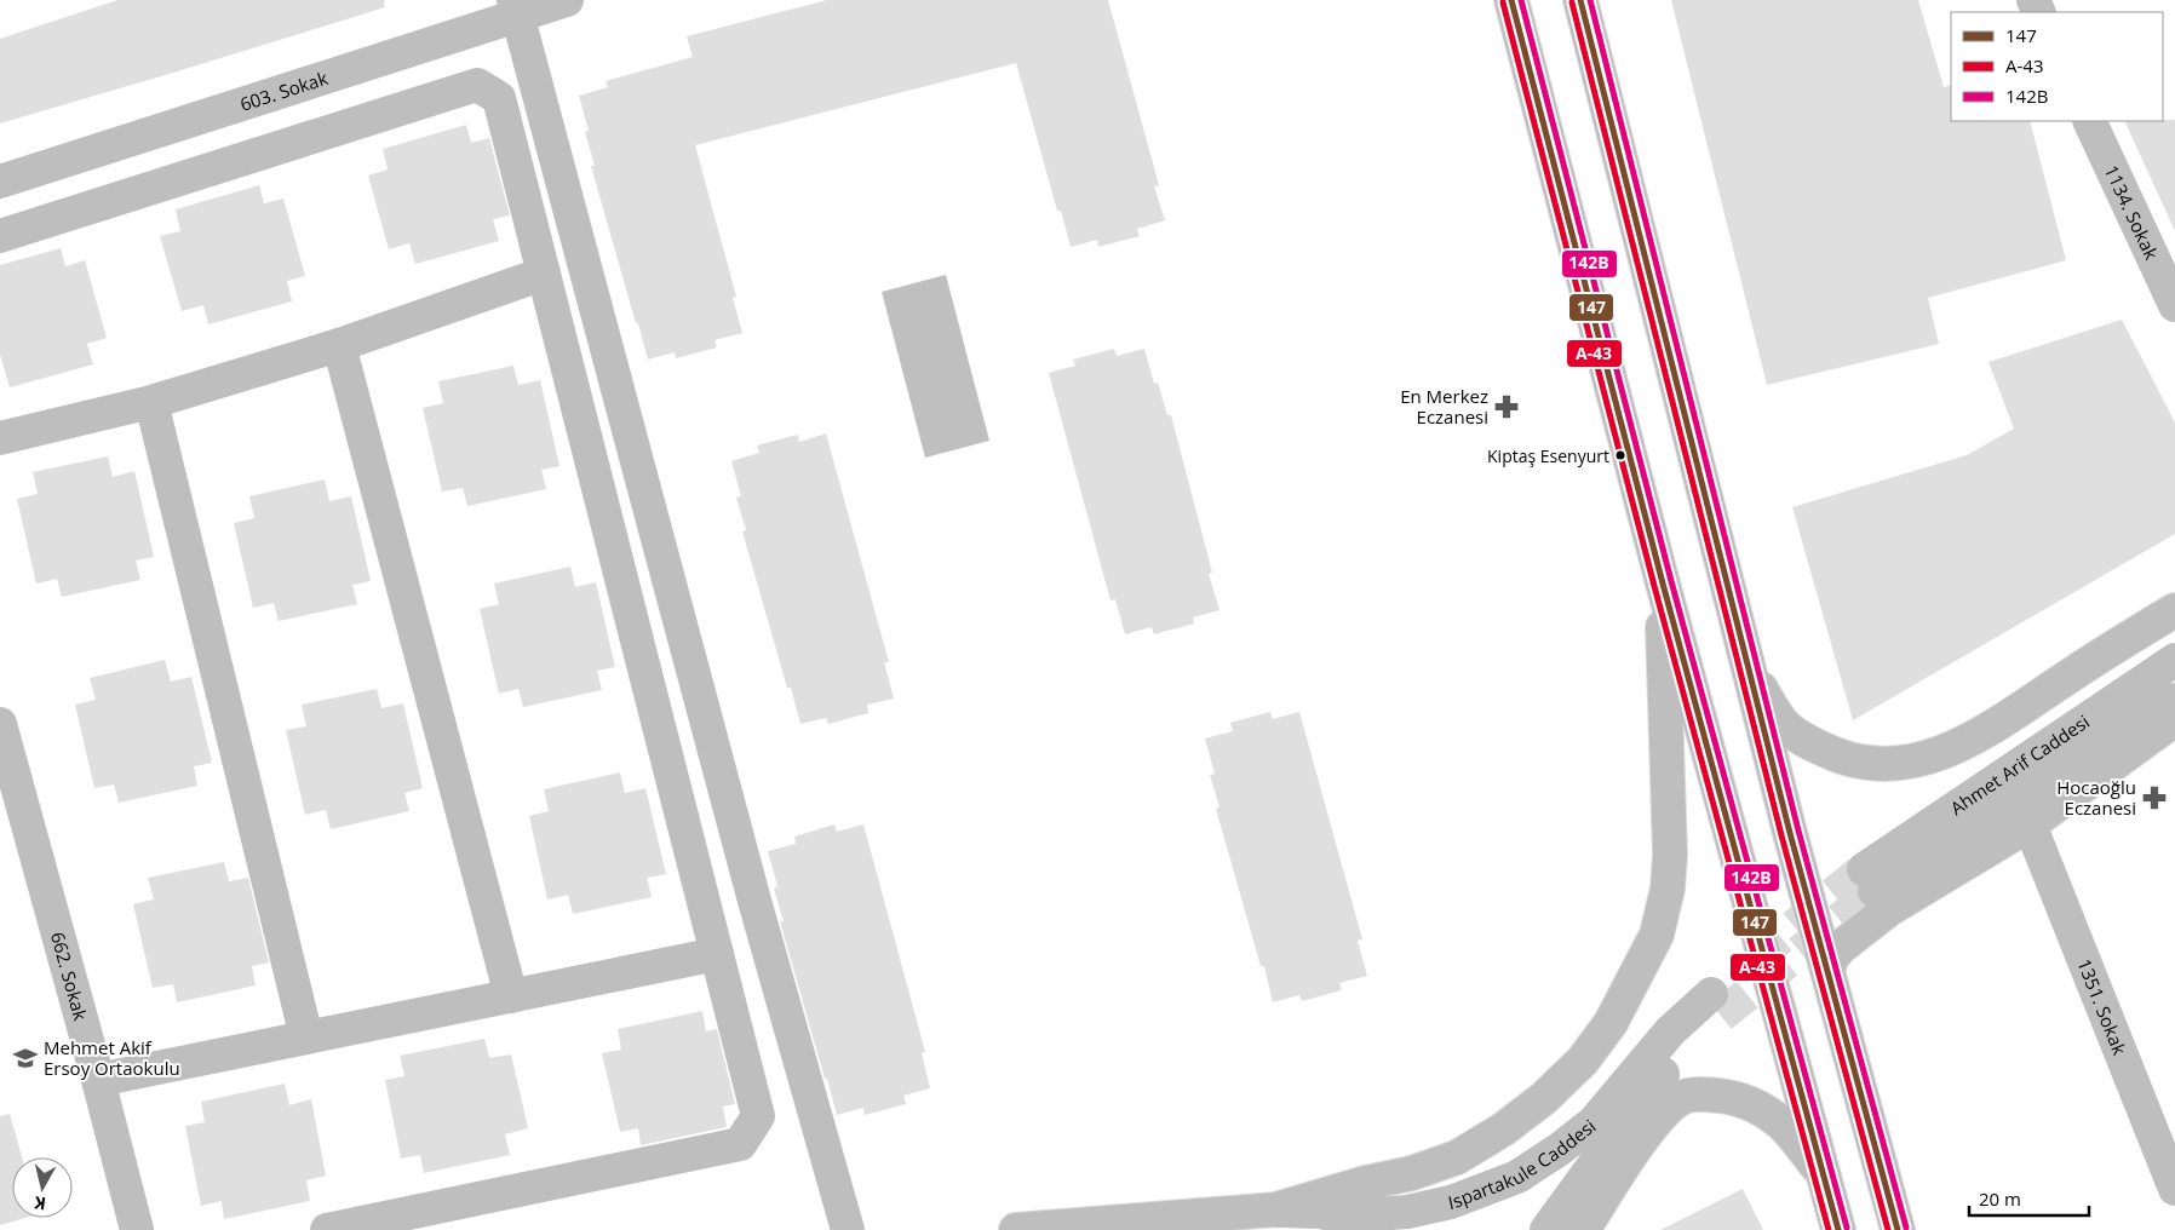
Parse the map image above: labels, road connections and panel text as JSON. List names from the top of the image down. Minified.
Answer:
{"streets":{"main road":["603. Sokak","1134. Sokak","Ahmet Arif Caddesi","662. Sokak","1351. Sokak","Ispartakule Caddesi"]},"places":{"pharmacy":["En Merkez Eczanesi","Hocaoğlu Eczanesi"],"other":["Kiptaş Esenyurt"],"school or university":["Mehmet Akif Ersoy Ortaokulu"]},"lines":["transit line 147","transit line 142B","transit line A-43"],"legend":["147","A-43","142B"],"scale_bar":"20 m","north":"bottom"}
